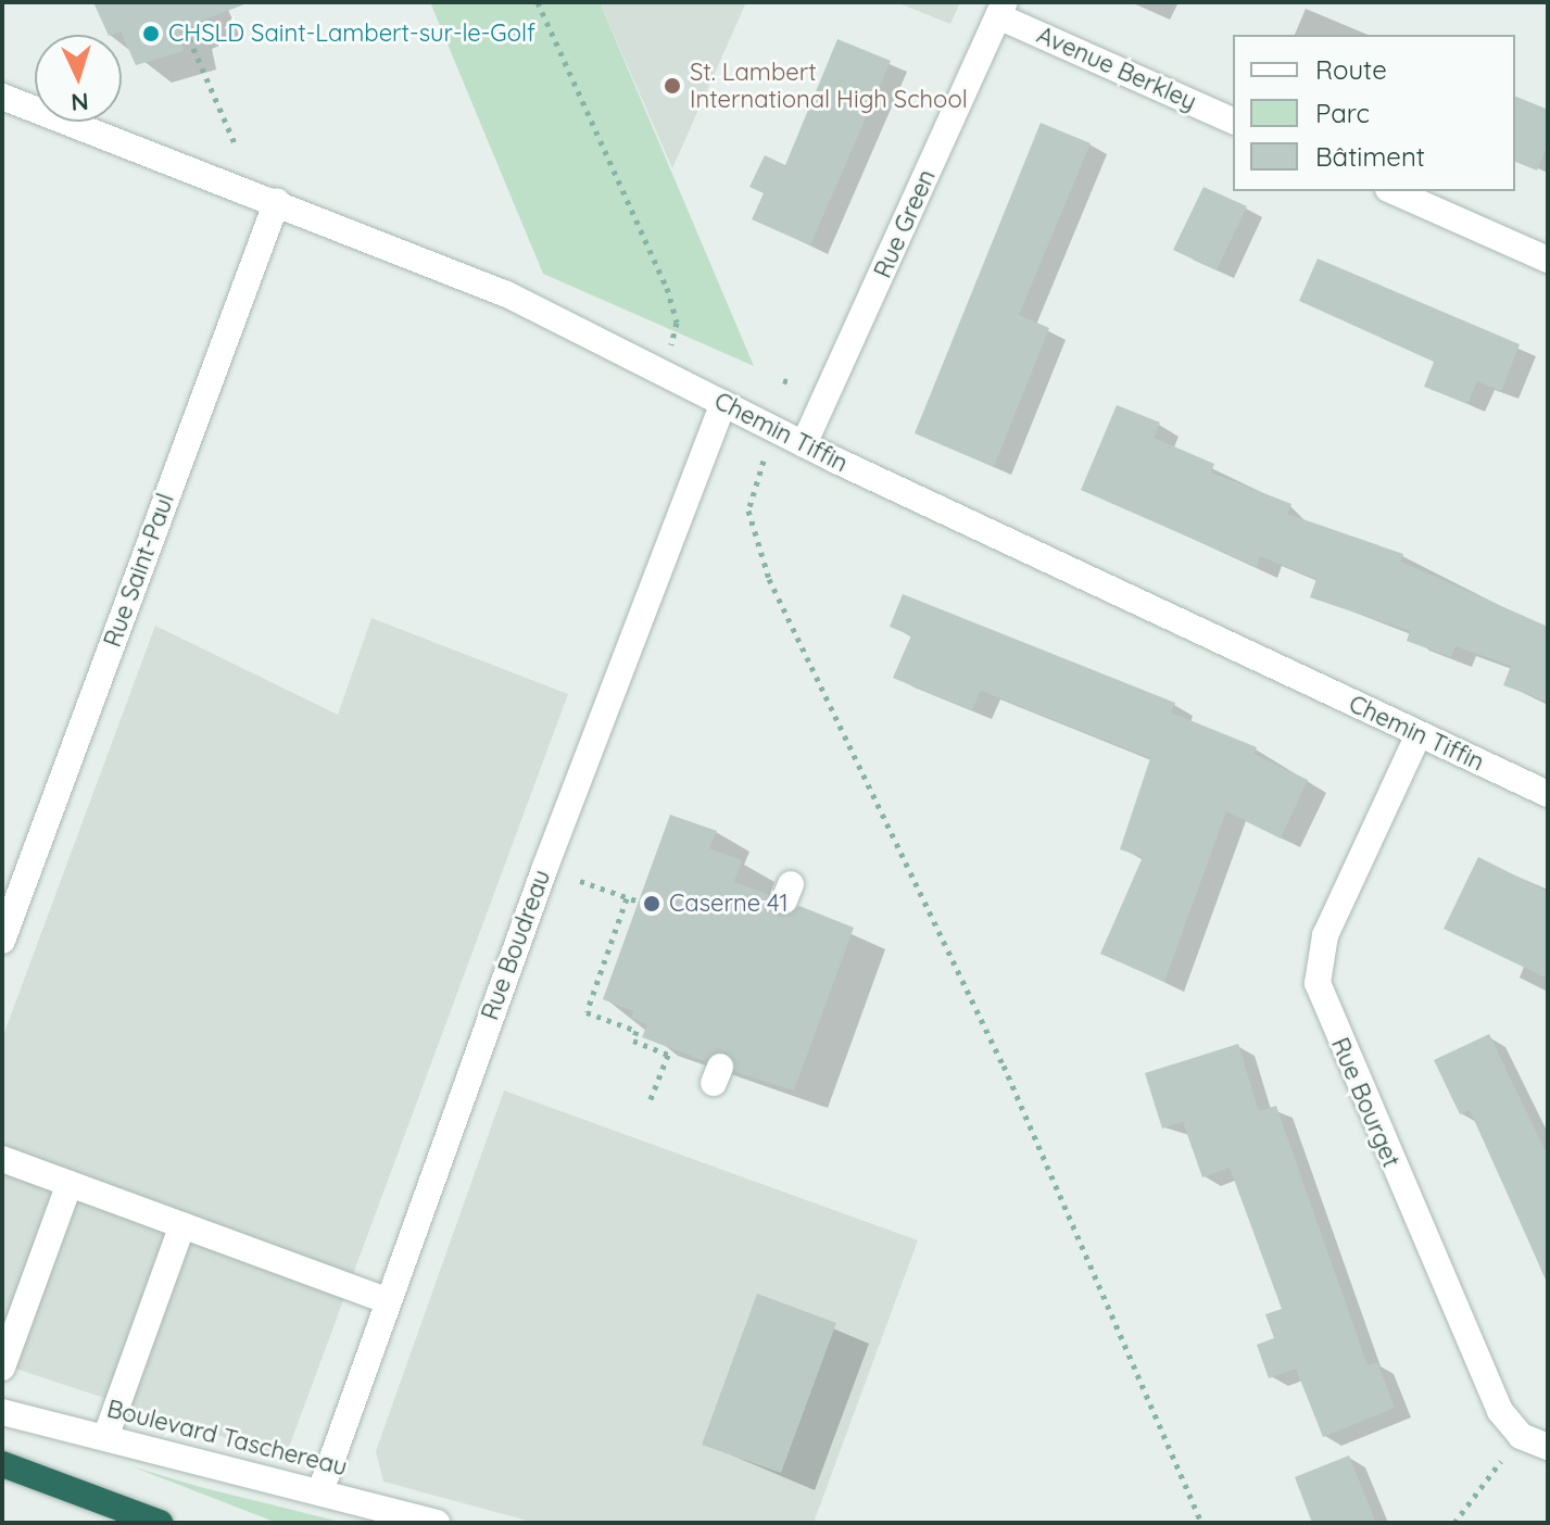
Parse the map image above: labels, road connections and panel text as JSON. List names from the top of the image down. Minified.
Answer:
{"streets":{"street":["Avenue Berkley","Rue Green","Chemin Tiffin","Rue Saint-Paul","Rue Boudreau","Rue Bourget","Boulevard Taschereau"]},"crossings":[["Avenue Berkley","Rue Green"],["Rue Green","Chemin Tiffin"],["Chemin Tiffin","Rue Saint-Paul"],["Chemin Tiffin","Rue Boudreau"],["Chemin Tiffin","Rue Bourget"],["Rue Boudreau","Boulevard Taschereau"]],"places":["CHSLD Saint-Lambert-sur-le-Golf","St. Lambert International High School","Caserne 41"],"legend":["Route","Parc","Bâtiment"],"north":"bottom"}
